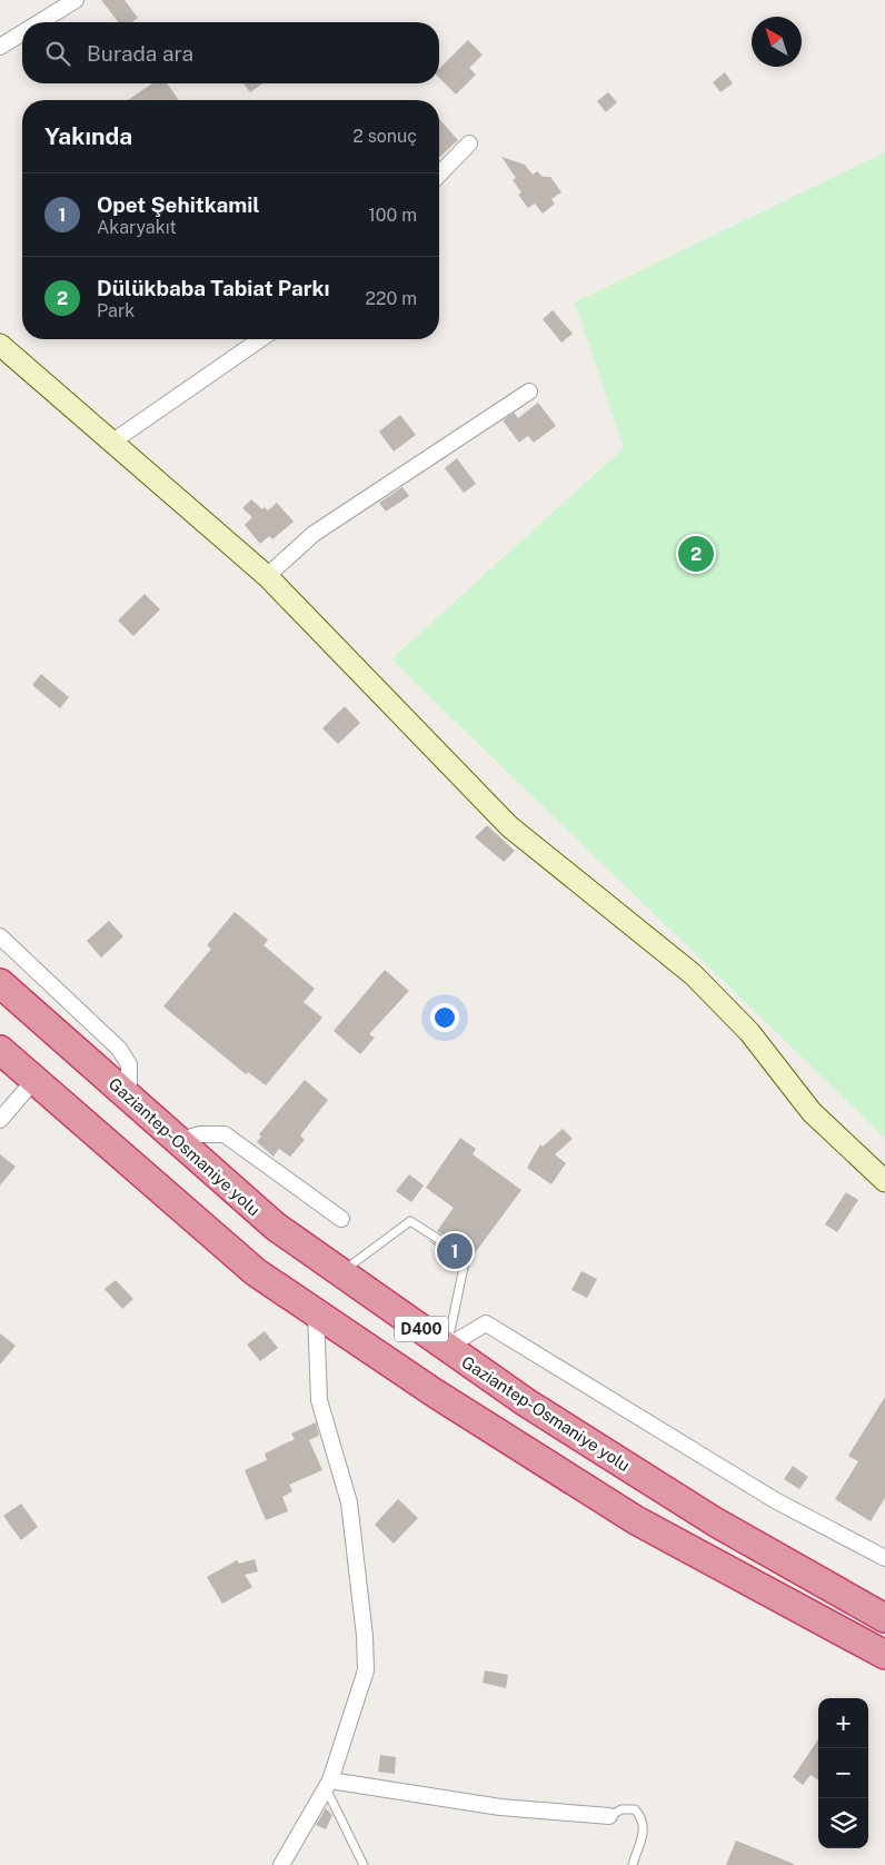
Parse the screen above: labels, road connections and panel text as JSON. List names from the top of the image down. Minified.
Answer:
{"streets":{"highway":["Gaziantep-Osmaniye yolu","D400"]},"north":"top left","page":{"search":"Burada ara","heading":["Yakında","2 sonuç"],"list":[{"mark":"1","name":"Opet Şehitkamil","note":"Akaryakıt","value":"100 m"},{"mark":"2","name":"Dülükbaba Tabiat Parkı","note":"Park","value":"220 m"}],"pins":["2","1"],"map_buttons":["+","−"]}}
